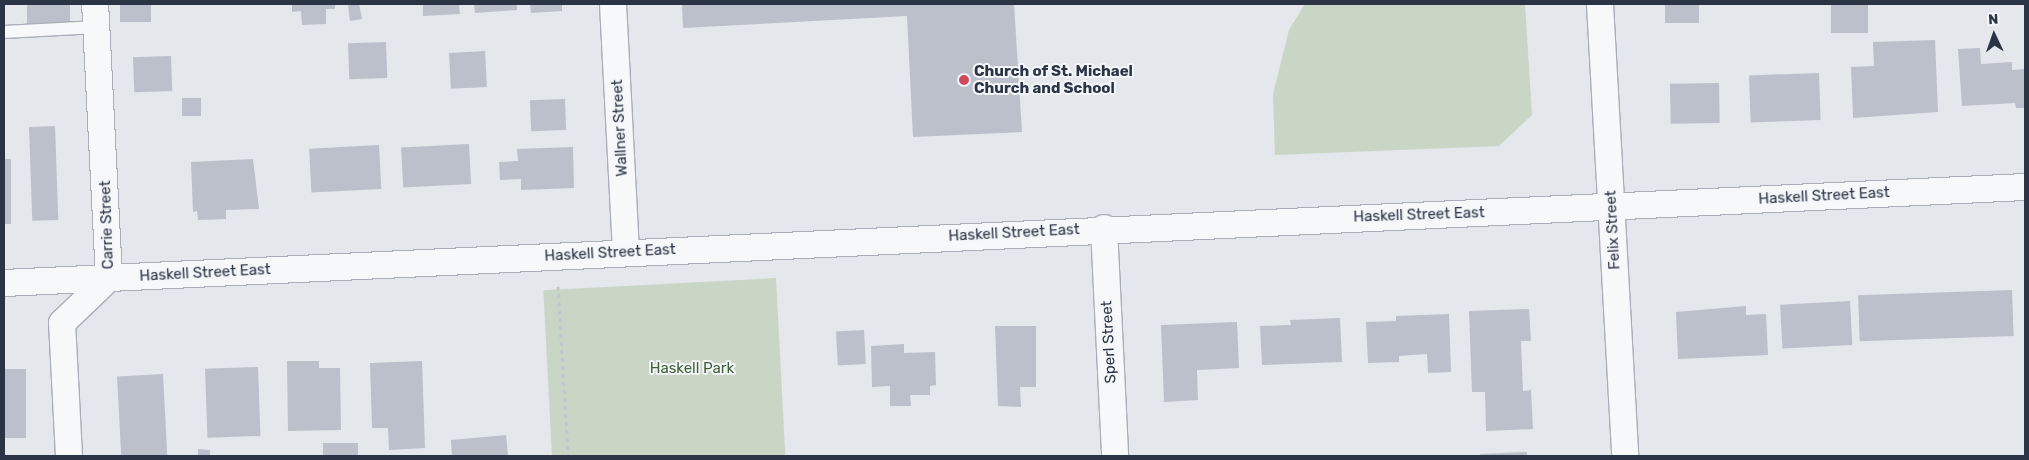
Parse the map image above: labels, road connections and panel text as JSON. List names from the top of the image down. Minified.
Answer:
{"streets":{"street":["Wallner Street","Haskell Street East","Carrie Street","Felix Street","Sperl Street"]},"crossings":[["Wallner Street","Haskell Street East"],["Haskell Street East","Carrie Street"],["Haskell Street East","Felix Street"],["Haskell Street East","Sperl Street"]],"parks":["Haskell Park"],"places":["Church of St. Michael Church and School"],"north":"top"}
